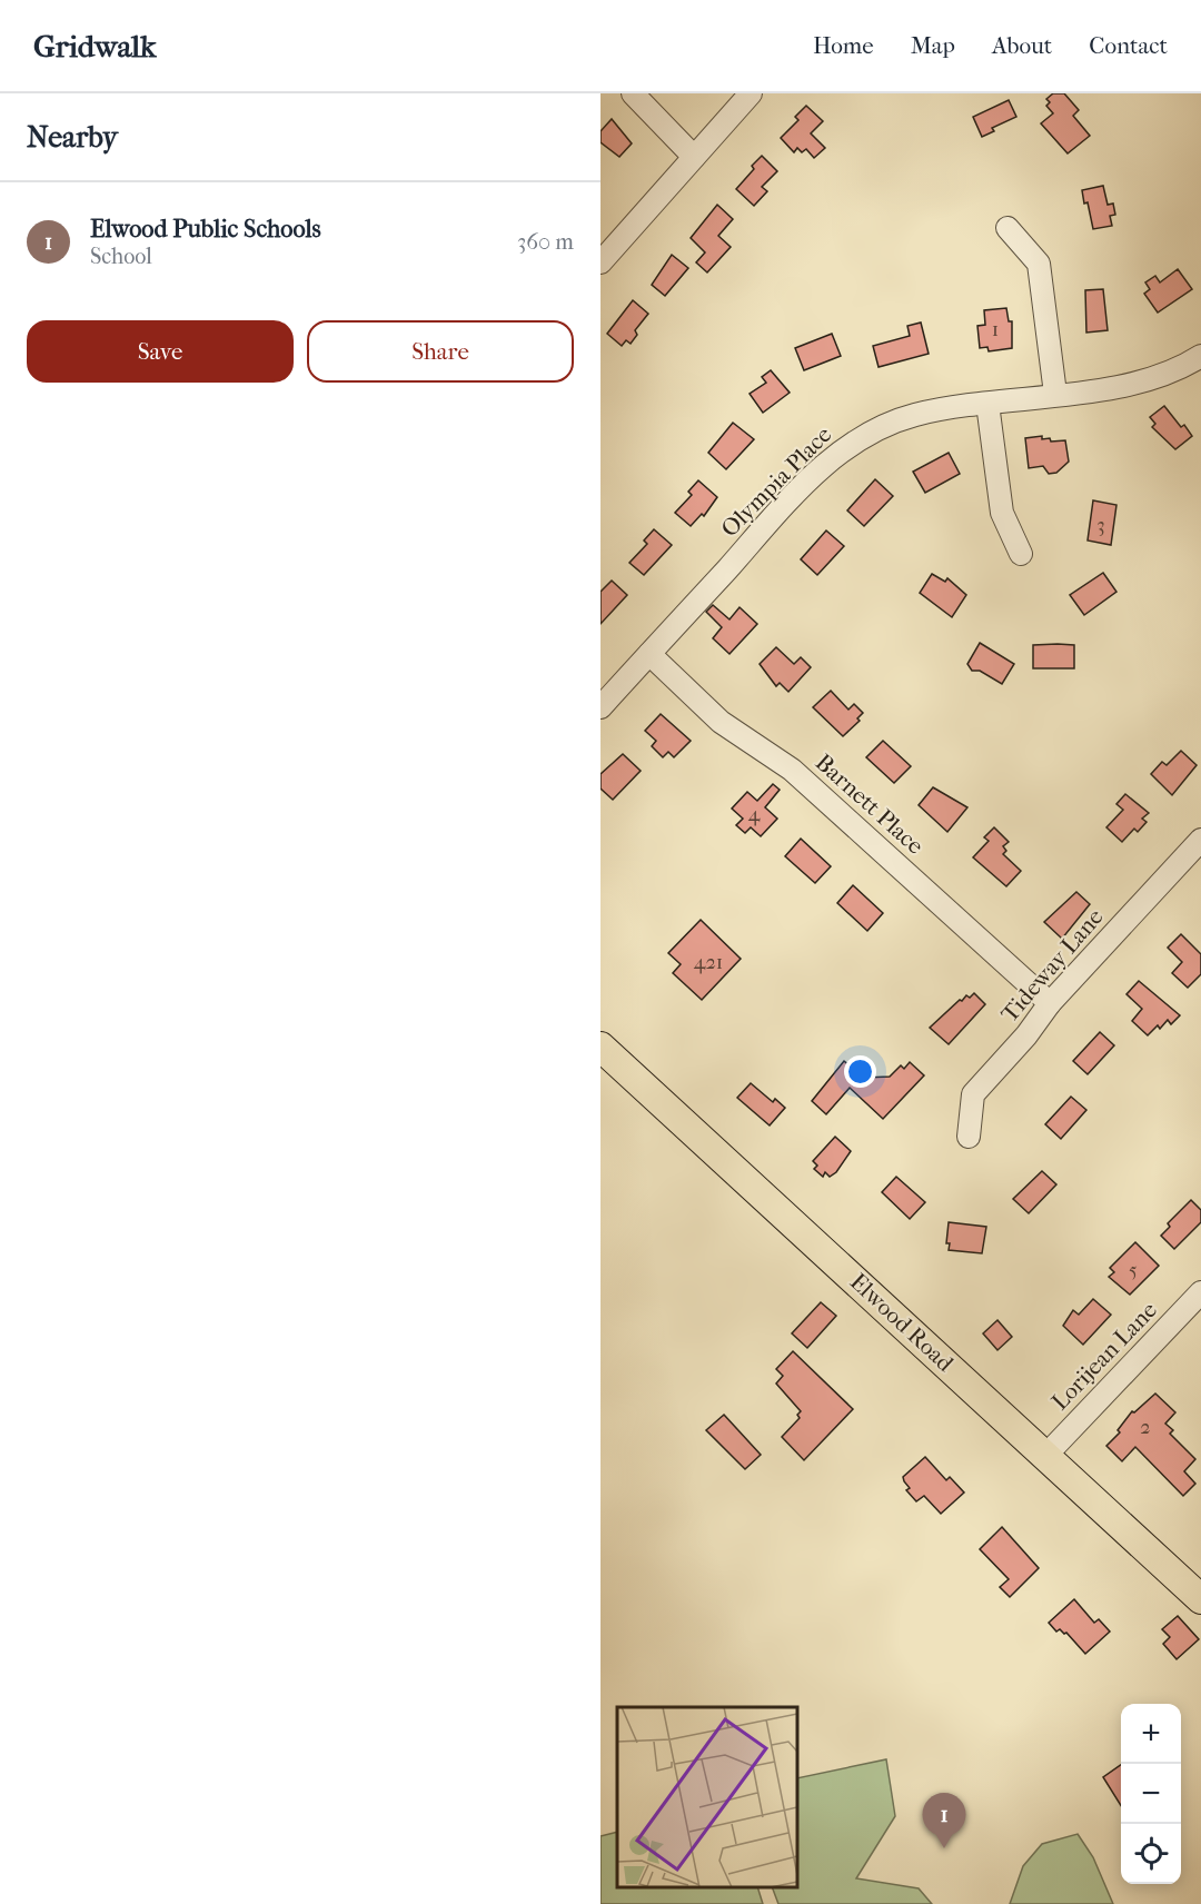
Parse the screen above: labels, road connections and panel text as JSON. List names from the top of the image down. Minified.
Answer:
{"streets":{"main road":["Elwood Road"],"street":["Olympia Place","Barnett Place","Tideway Lane","Lorijean Lane"]},"crossings":[["Olympia Place","Barnett Place"],["Barnett Place","Tideway Lane"],["Elwood Road","Lorijean Lane"]],"house_numbers":["1","3","4","421","5","2"],"page":{"header":"Gridwalk","nav":["Home","Map","About","Contact"],"heading":"Nearby","list":[{"mark":"1","name":"Elwood Public Schools","note":"School","value":"360 m"}],"buttons":["Save","Share"],"map_buttons":["+","−"],"pins":"1"}}
